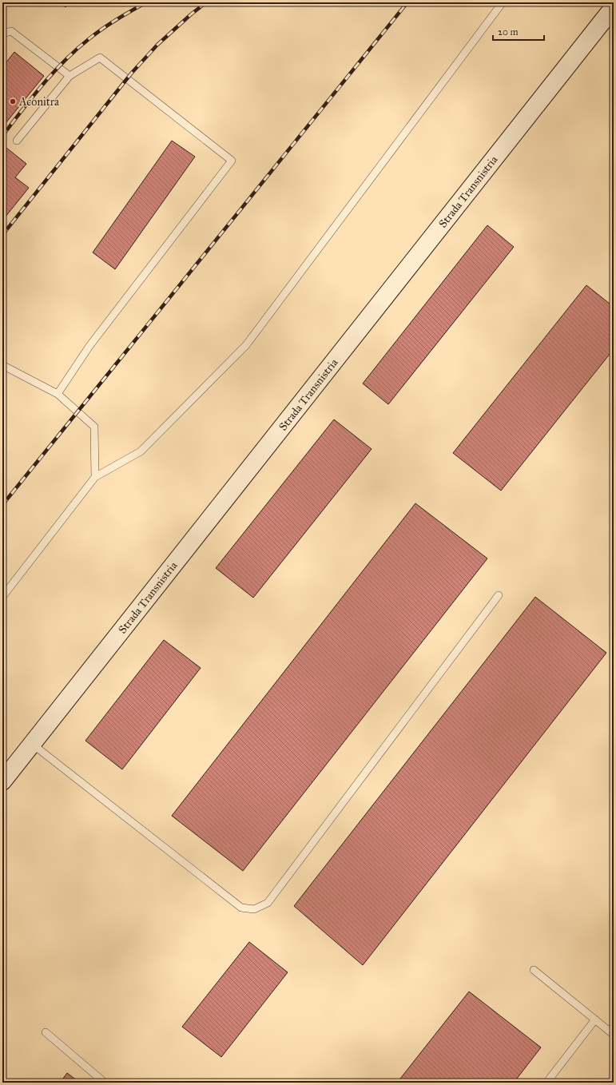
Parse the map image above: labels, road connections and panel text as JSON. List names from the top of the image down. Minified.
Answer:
{"streets":{"street":["Strada Transnistria"]},"places":["Aconitra"],"scale_bar":"20 m"}
